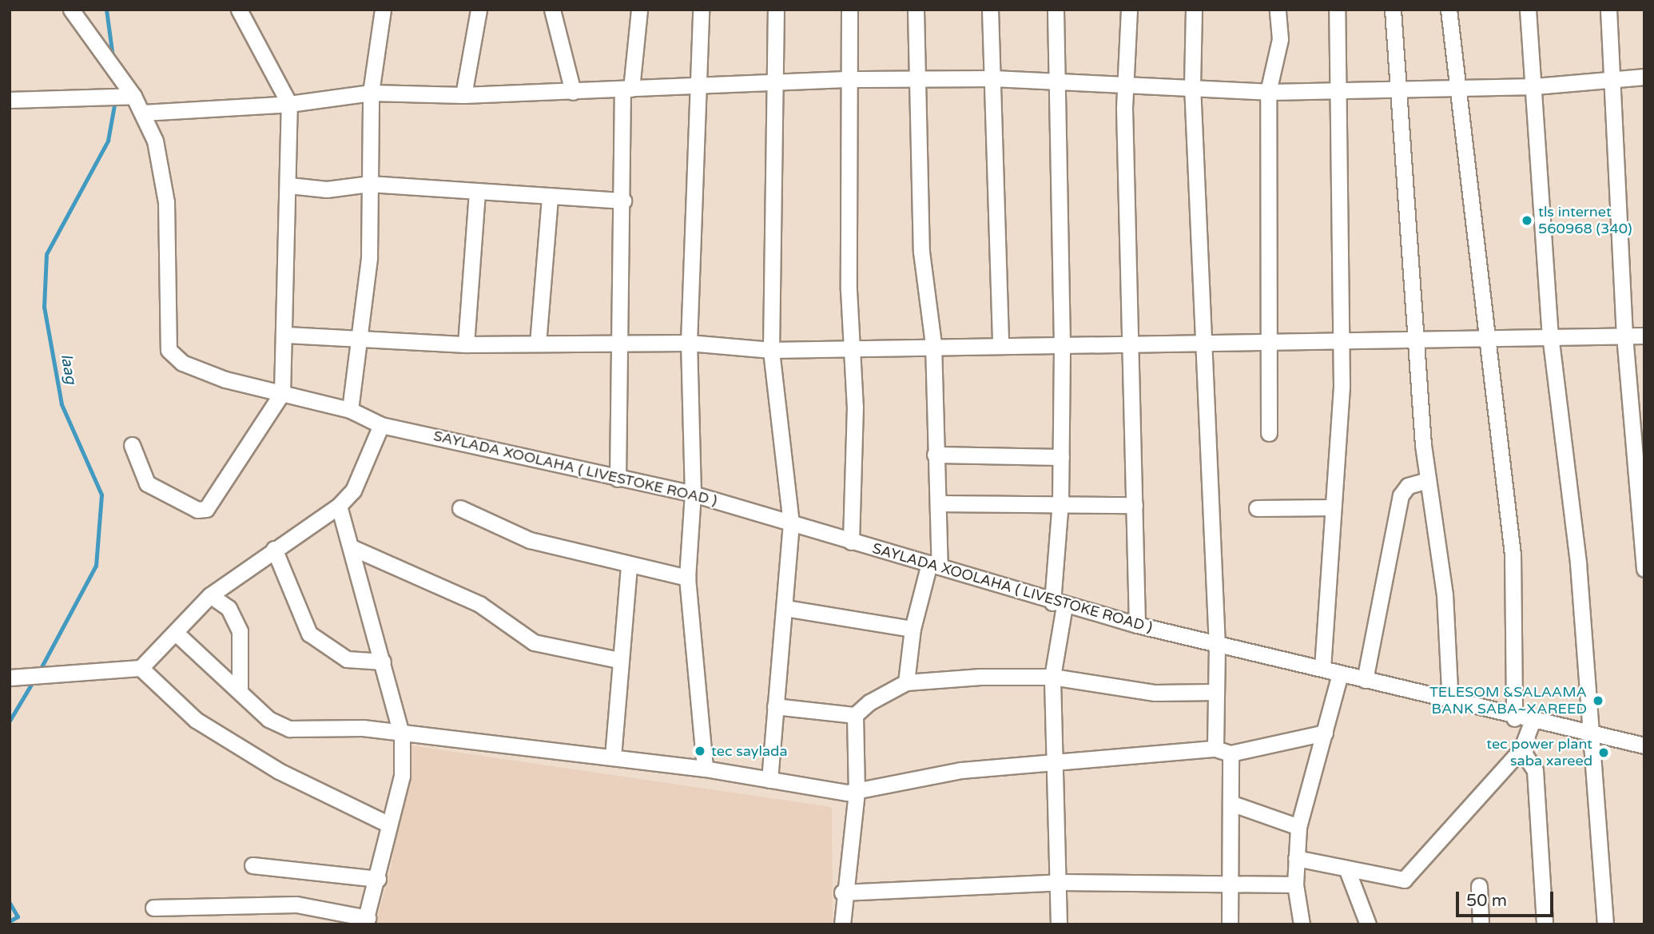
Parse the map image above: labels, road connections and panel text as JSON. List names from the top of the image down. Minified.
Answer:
{"streets":{"street":["SAYLADA XOOLAHA ( LIVESTOKE ROAD )"]},"water":["laag"],"places":["tls internet 560968 (340)","TELESOM &SALAAMA BANK SABA~XAREED","tec saylada","tec power plant saba xareed"],"scale_bar":"50 m"}
